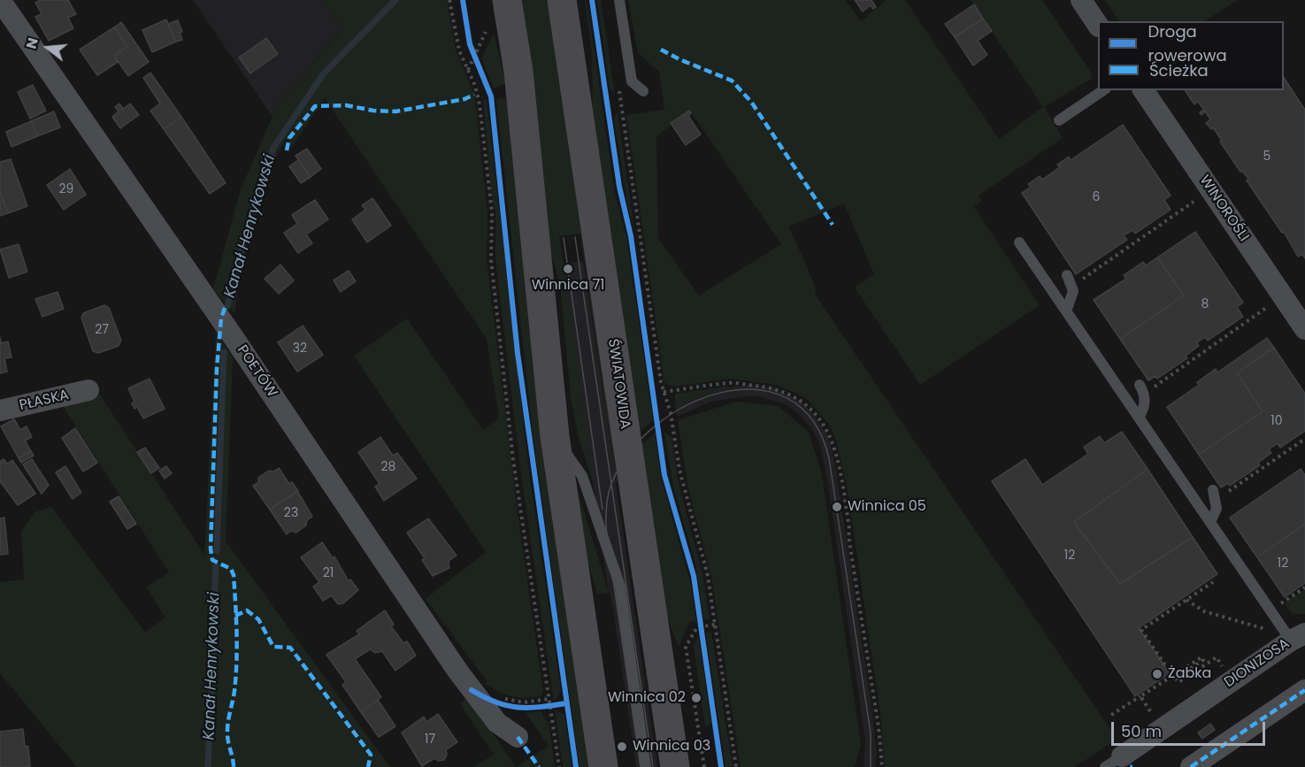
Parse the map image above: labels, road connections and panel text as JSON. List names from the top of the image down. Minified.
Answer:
{"streets":{"street":["WINOROŚLI","POETÓW","ŚWIATOWIDA","PŁASKA","DIONIZOSA"]},"water":["Kanał Henrykowski"],"places":["Winnica 71","Winnica 05","Żabka","Winnica 02","Winnica 03"],"house_numbers":["5","29","6","8","27","32","10","28","23","12","12","21","17"],"legend":["Droga rowerowa","Ścieżka"],"scale_bar":"50 m","north":"left"}
